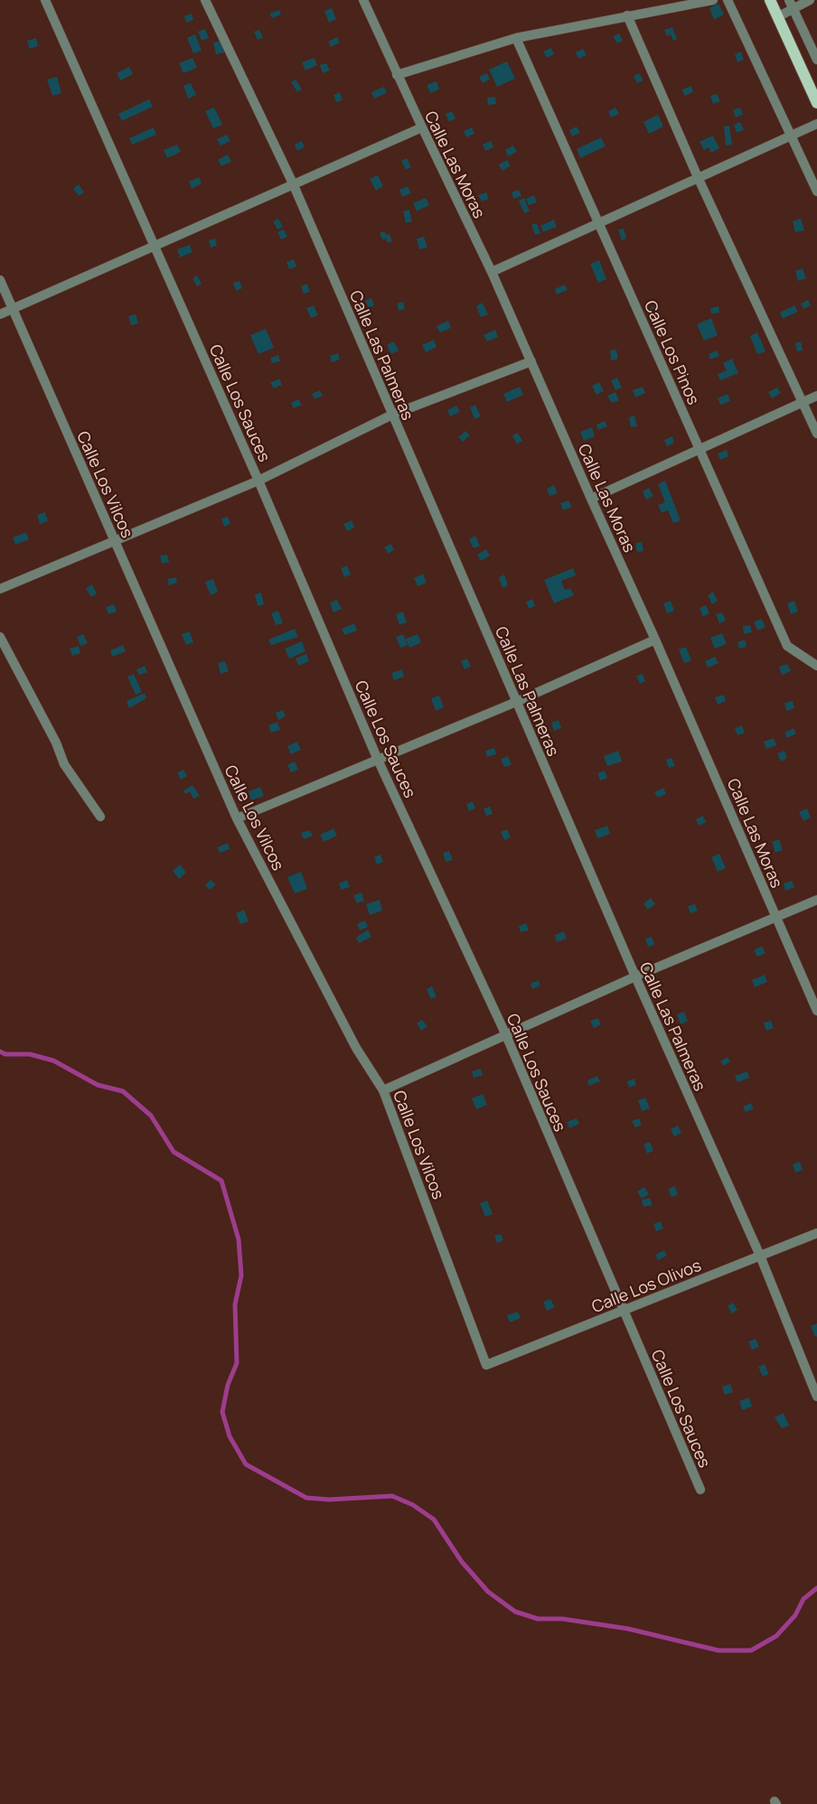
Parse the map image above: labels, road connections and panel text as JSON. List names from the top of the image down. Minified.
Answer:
{"streets":{"street":["Calle Las Moras","Calle Los Pinos","Calle Las Palmeras","Calle Los Sauces","Calle Los Vilcos","Calle Los Olivos"]},"crossings":[["Calle Las Palmeras","Calle Los Olivos"],["Calle Los Sauces","Calle Los Olivos"],["Calle Los Vilcos","Calle Los Olivos"]]}
